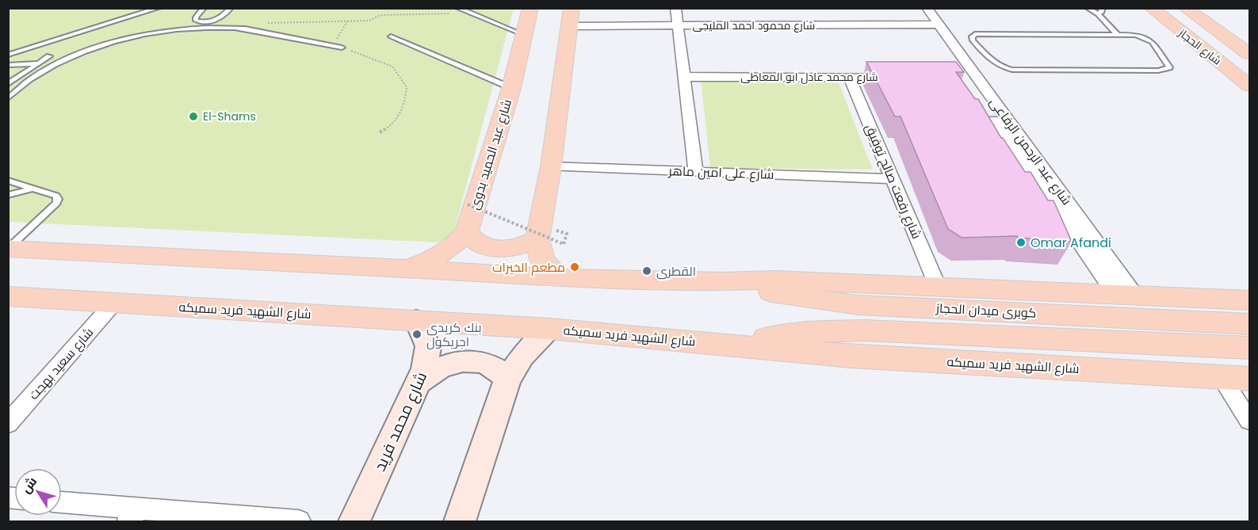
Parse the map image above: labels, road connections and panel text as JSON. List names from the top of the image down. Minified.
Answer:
{"streets":{"main road":["شارع الحجاز","شارع عبد الحميد بدوى","شارع الشهيد فريد سميكه","كوبرى ميدان الحجاز","شارع محمد فريد"],"street":["شارع محمود احمد المليجى","شارع محمد عادل ابو المعاطى","شارع عبد الرحمن الرفاعى","شارع على امين ماهر","شارع رفعت صالح توفيق","شارع سعيد بهجت"]},"crossings":[["شارع محمود احمد المليجى","شارع عبد الرحمن الرفاعى"],["شارع محمد عادل ابو المعاطى","شارع رفعت صالح توفيق"],["شارع على امين ماهر","شارع رفعت صالح توفيق"],["شارع الشهيد فريد سميكه","كوبرى ميدان الحجاز"],["شارع الشهيد فريد سميكه","شارع سعيد بهجت"],["شارع الشهيد فريد سميكه","شارع محمد فريد"]],"places":["El-Shams","Omar Afandi","مطعم الخيرات","القطرى","بنك كريدى اجريكول"],"north":"top left"}
